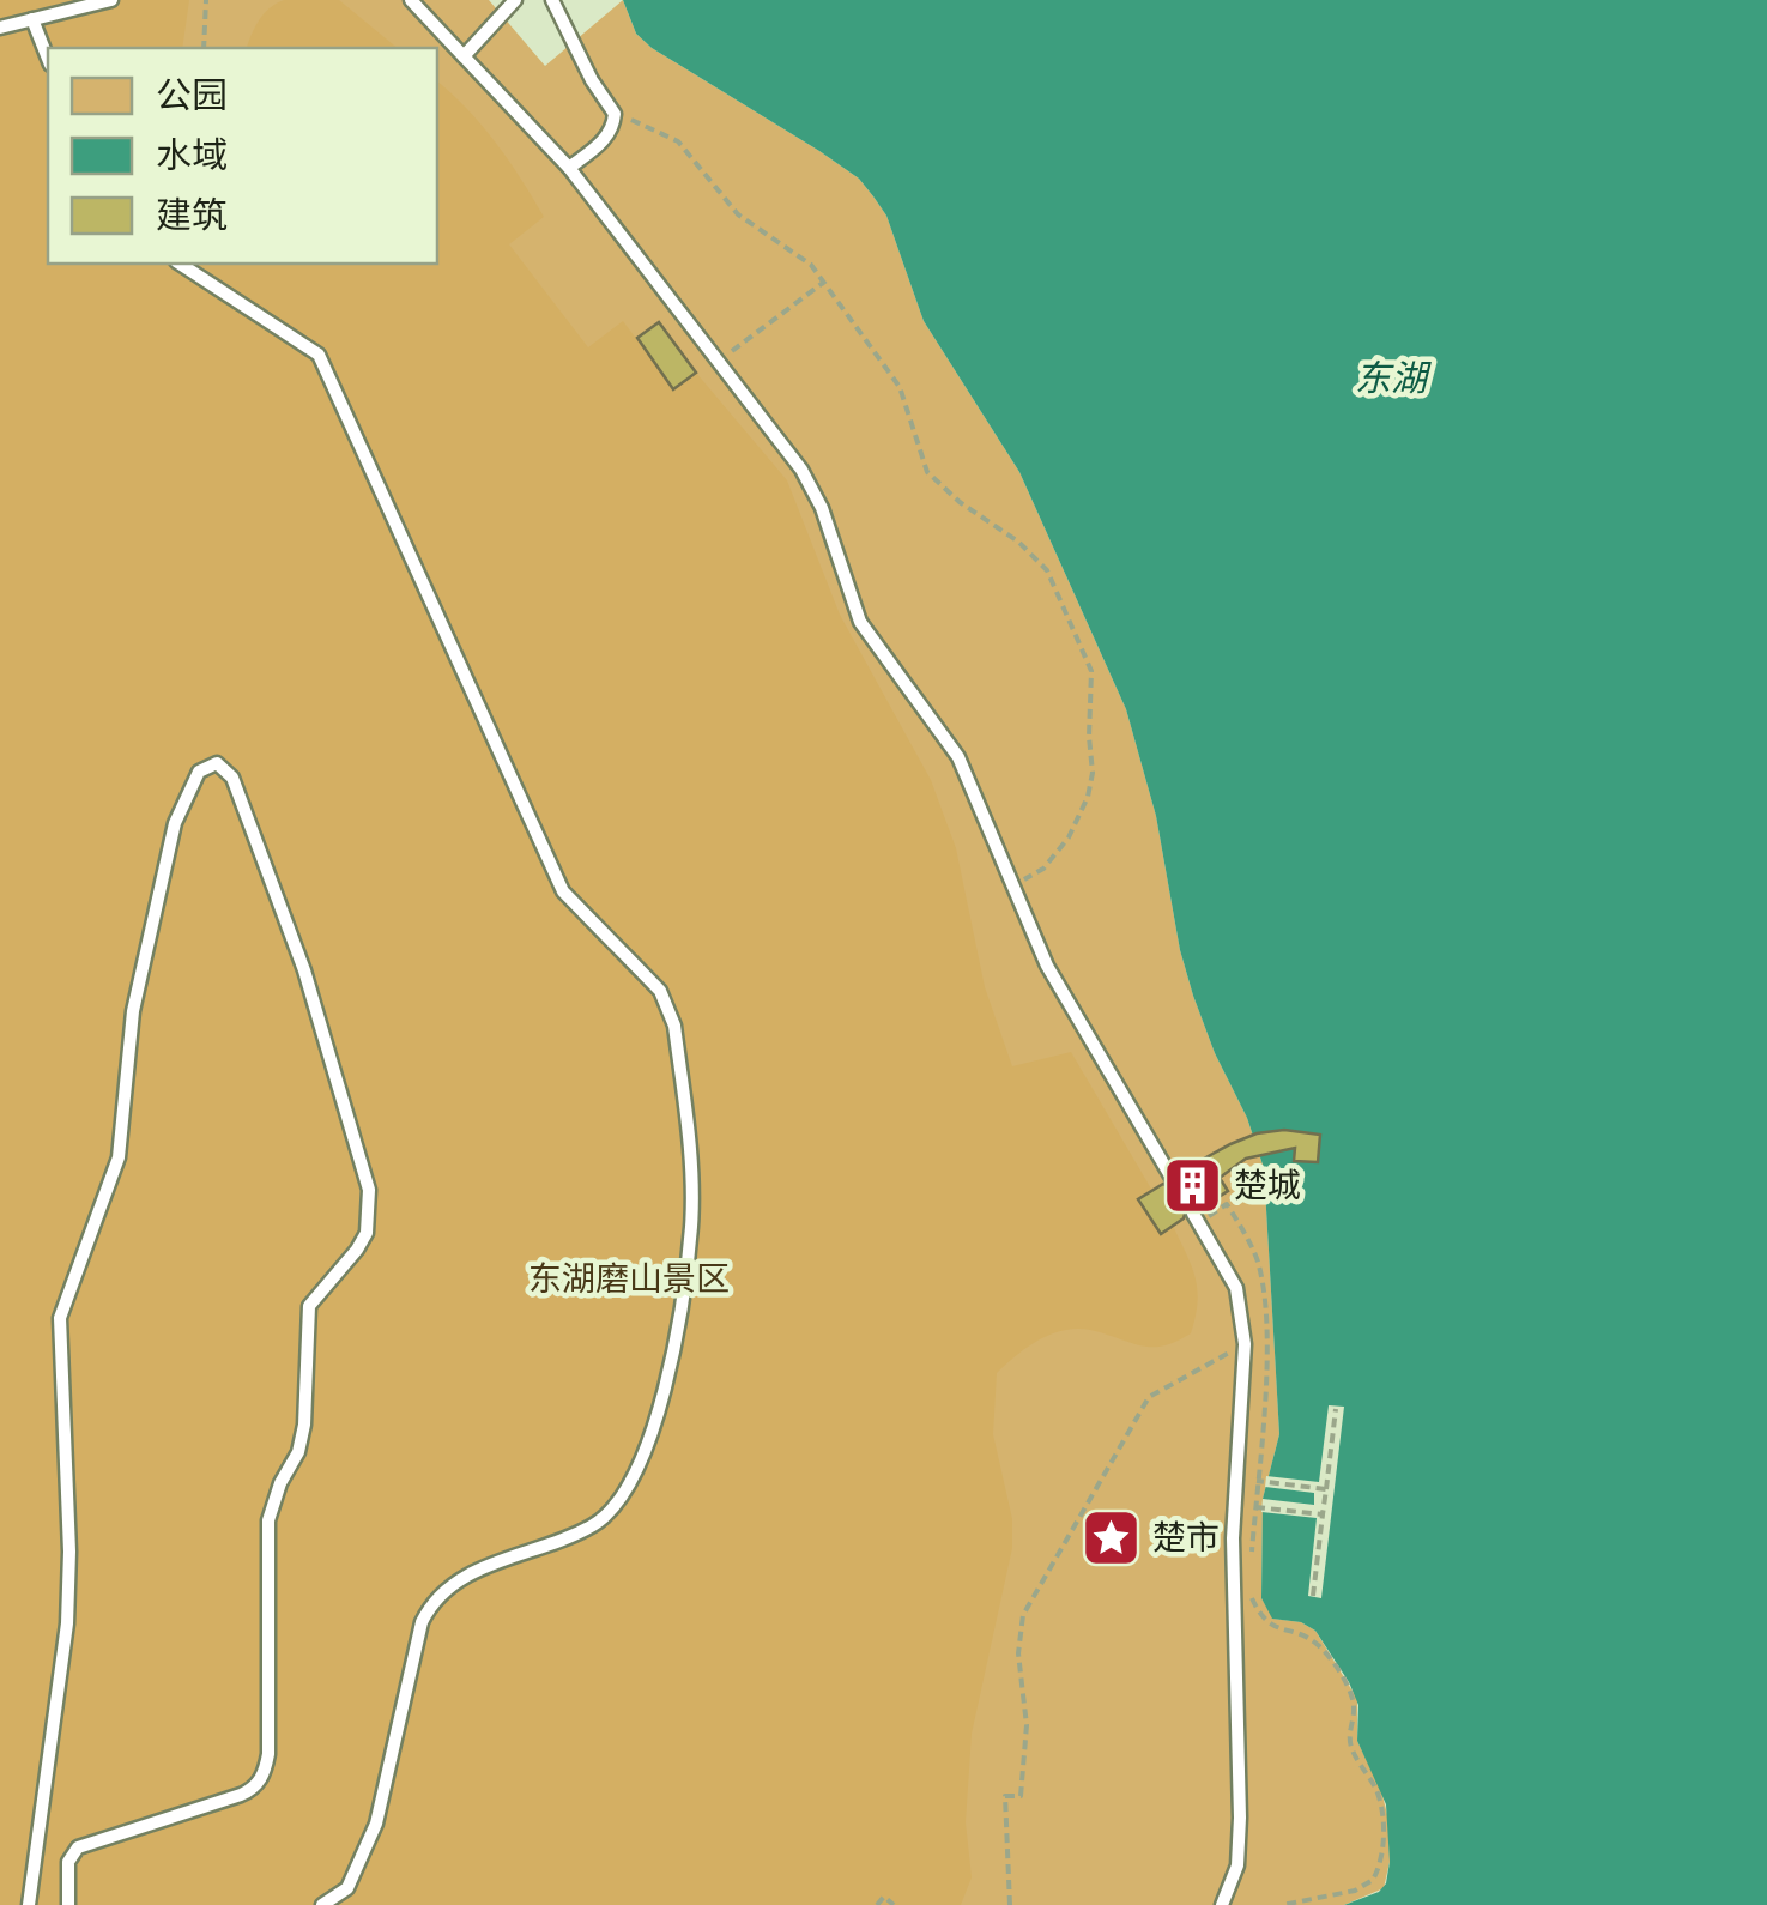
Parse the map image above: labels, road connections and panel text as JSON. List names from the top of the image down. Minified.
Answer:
{"water":["东湖"],"parks":["东湖磨山景区"],"places":{"building":["楚城"],"place":["楚市"]},"legend":["公园","水域","建筑"]}
